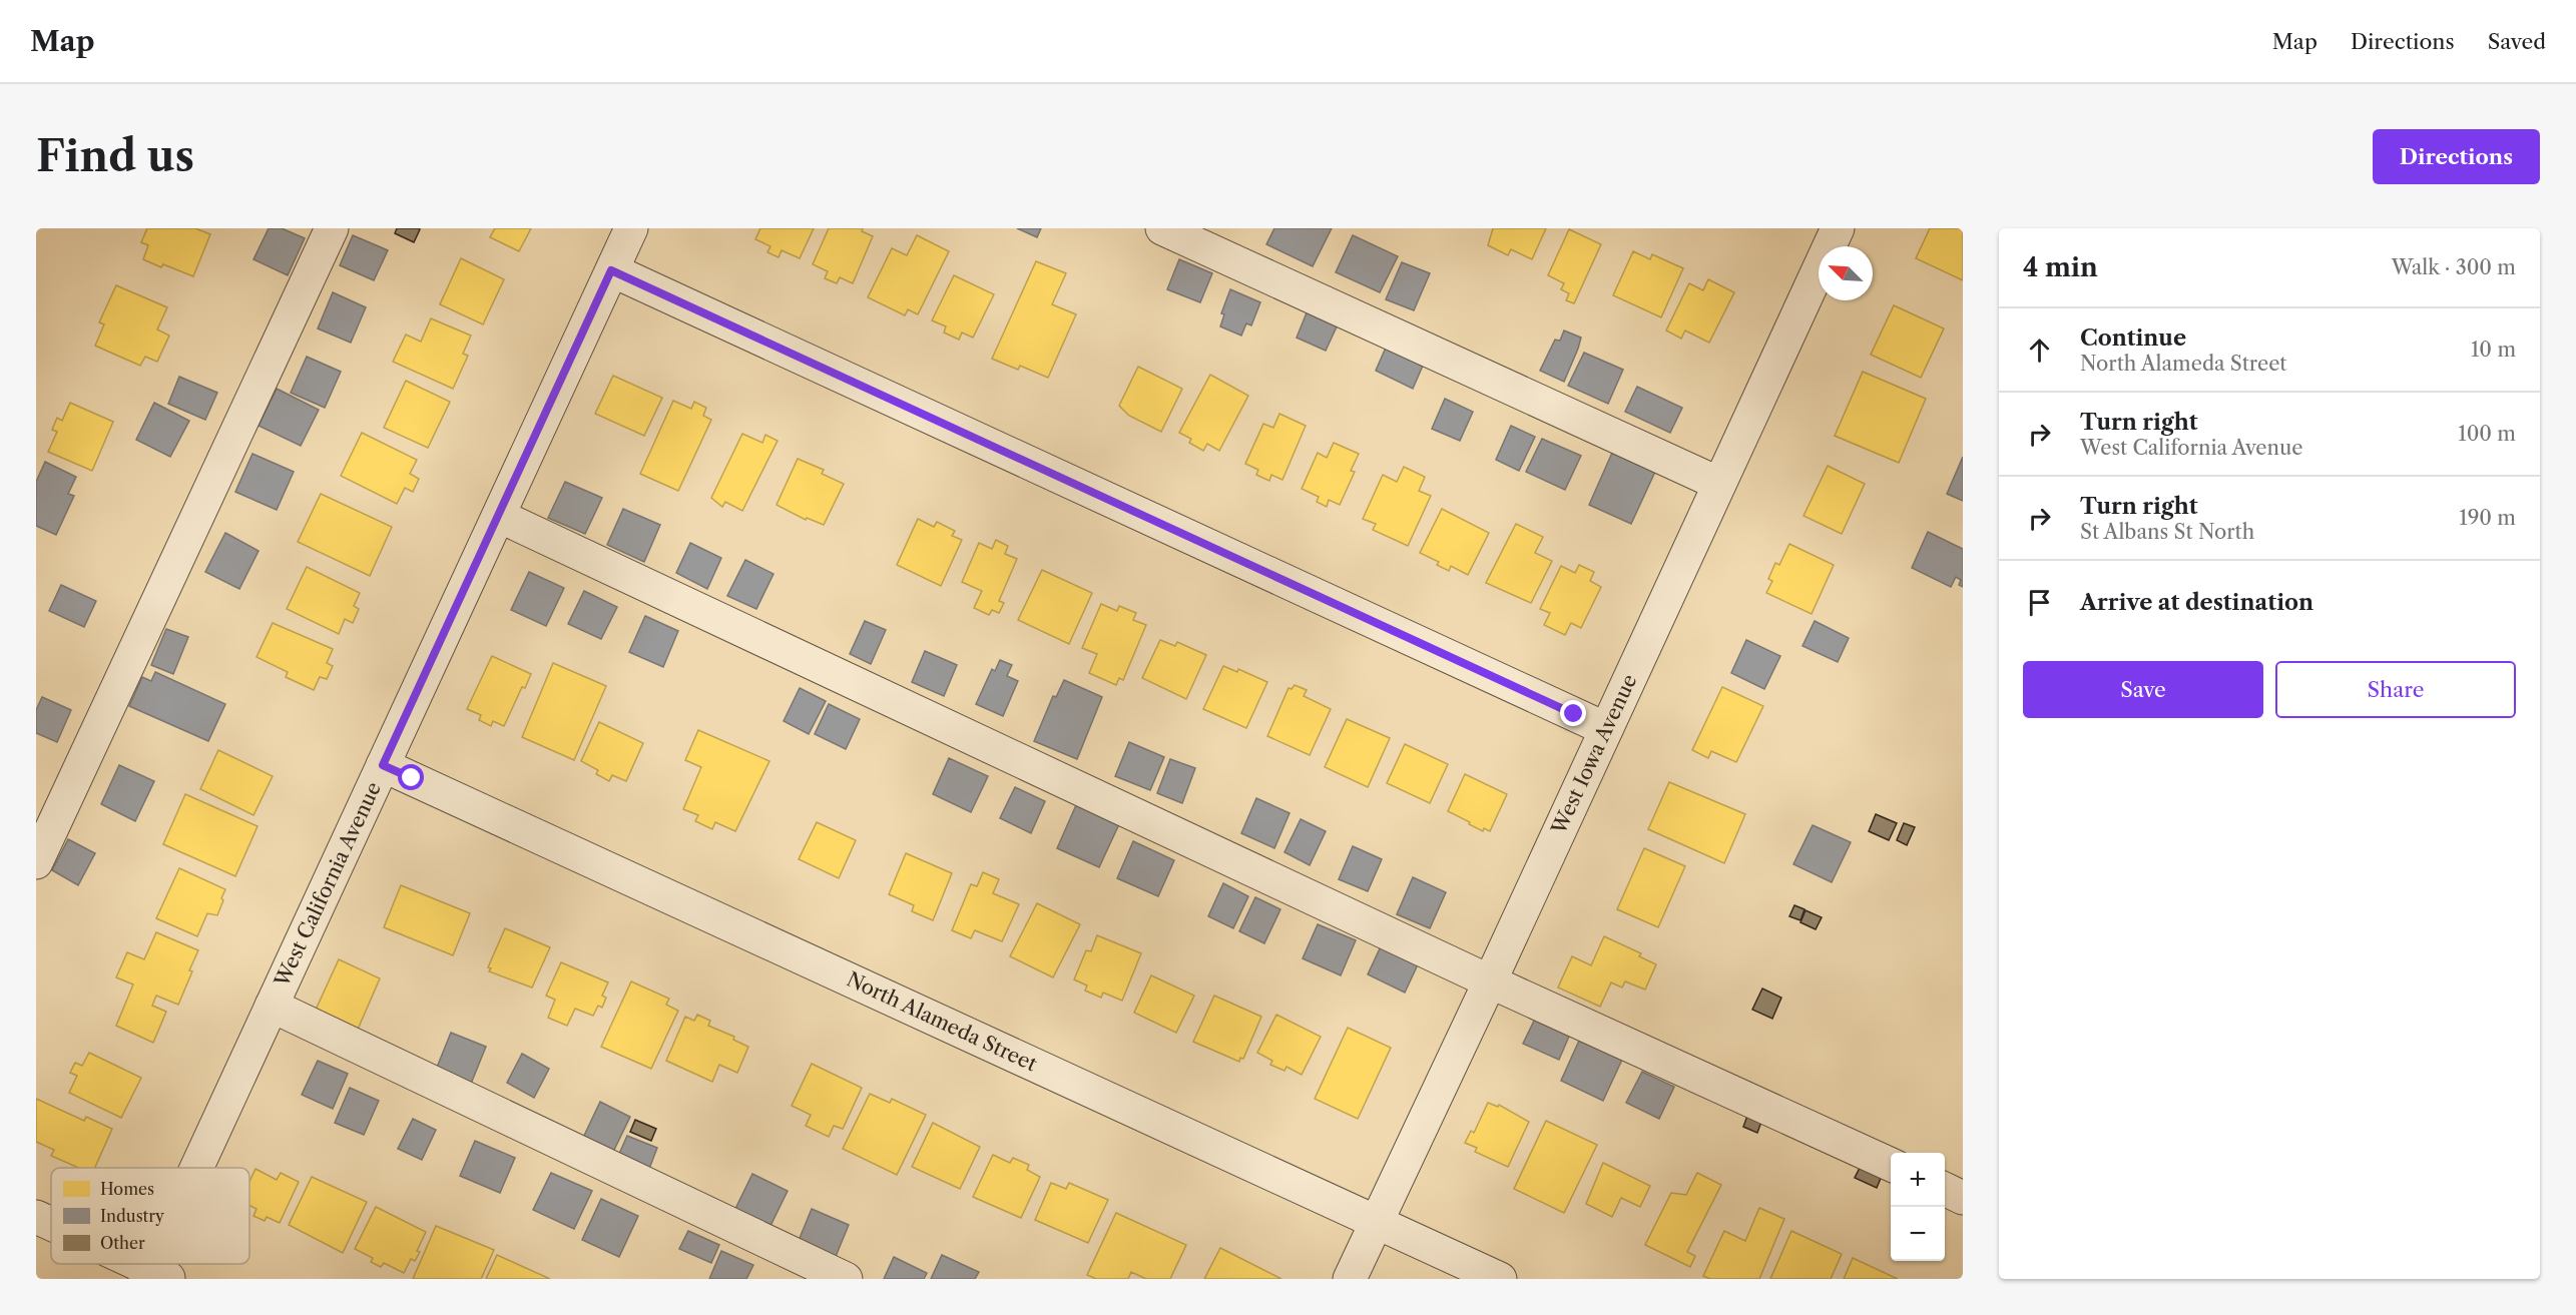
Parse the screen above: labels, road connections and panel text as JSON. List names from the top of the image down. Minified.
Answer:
{"streets":{"street":["West Iowa Avenue","West California Avenue","North Alameda Street"]},"crossings":[["West Iowa Avenue","North Alameda Street"],["West California Avenue","North Alameda Street"]],"legend":["Homes","Industry","Other"],"north":"top left","page":{"header":"Map","nav":["Map","Directions","Saved"],"buttons":["Directions",["Save","Share"]],"title":"Find us","heading":["4 min","Walk · 300 m"],"list":[["Continue","North Alameda Street","10 m"],["Turn right","West California Avenue","100 m"],["Turn right","St Albans St North","190 m"],"Arrive at destination"],"map_buttons":["+","−"]}}
